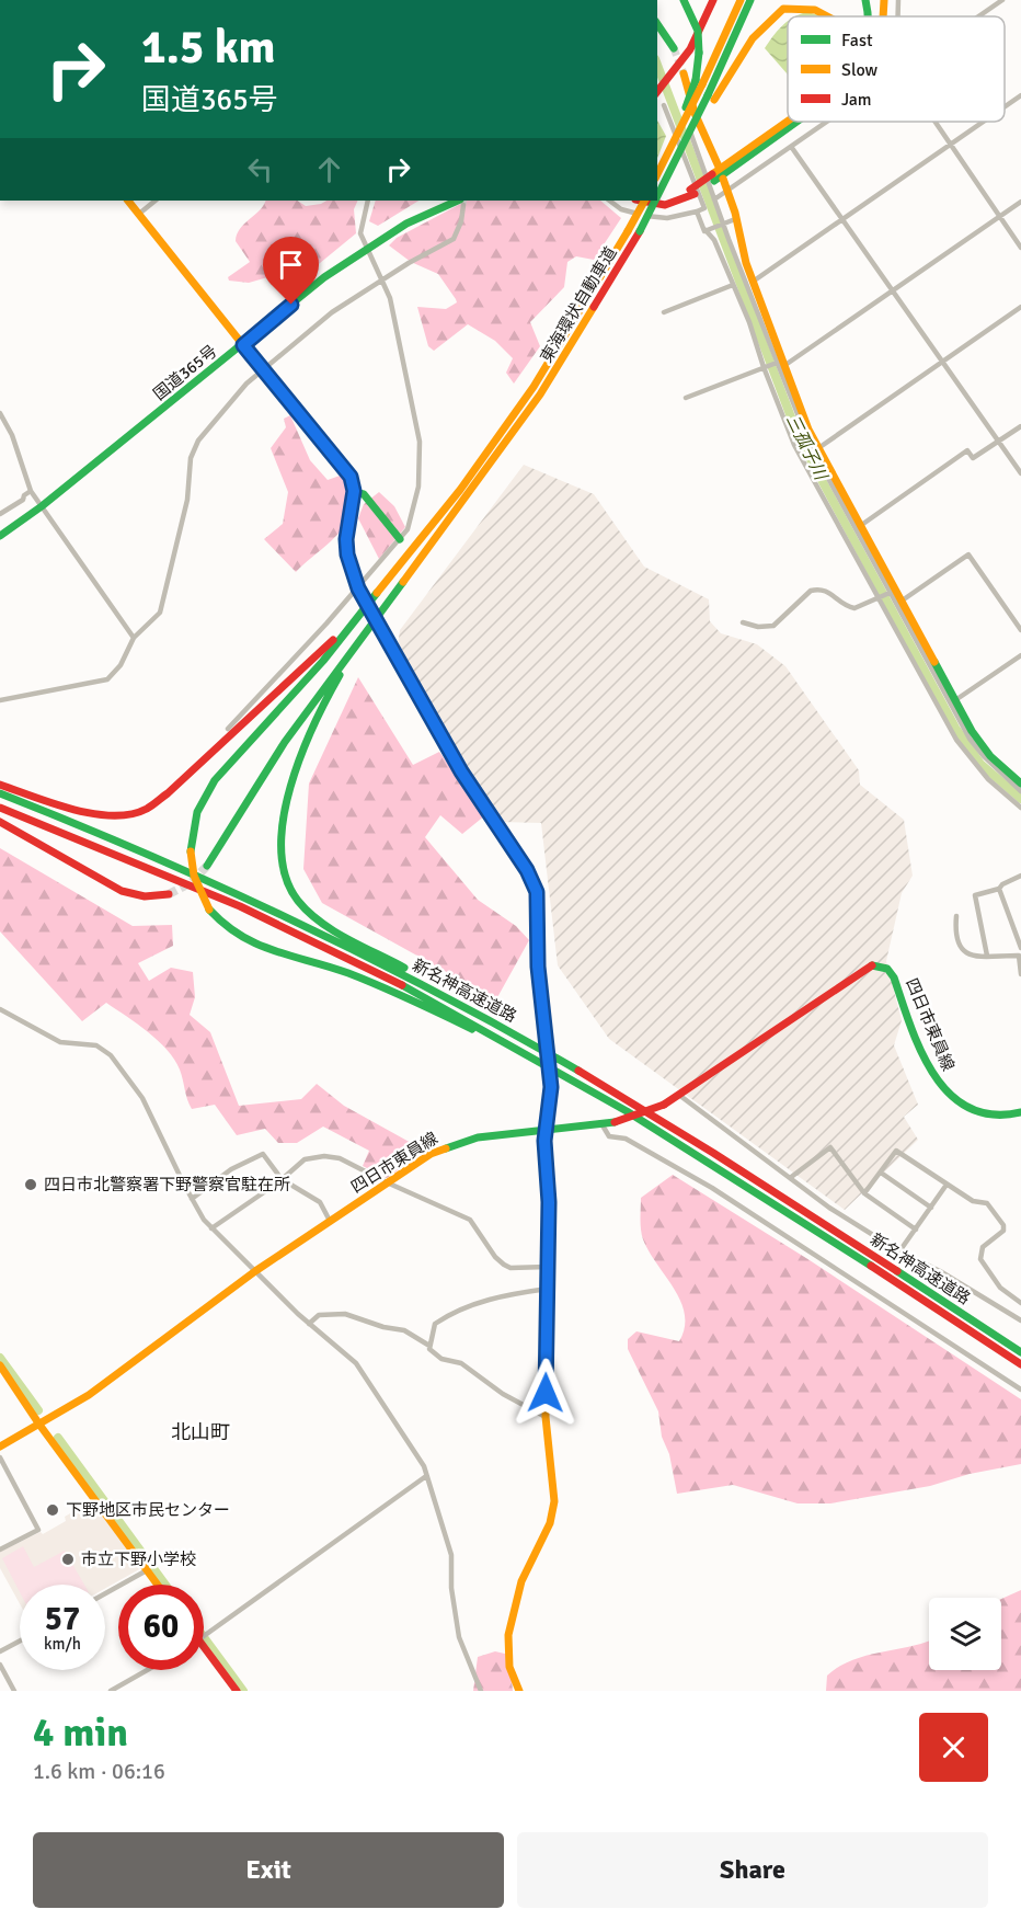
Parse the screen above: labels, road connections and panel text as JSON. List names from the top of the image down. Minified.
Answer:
{"streets":{"main road":["東海環状自動車道","国道365号","新名神高速道路","四日市東員線"]},"districts":["北山町"],"water":["三孤子川"],"places":["四日市北警察署下野警察官駐在所","下野地区市民センター","市立下野小学校"],"legend":["Fast","Slow","Jam"],"page":{"turn":["1.5 km","国道365号"],"speed":"57 km/h","limit":"60","heading":["4 min","1.6 km · 06:16"],"buttons":["Exit","Share"]}}
